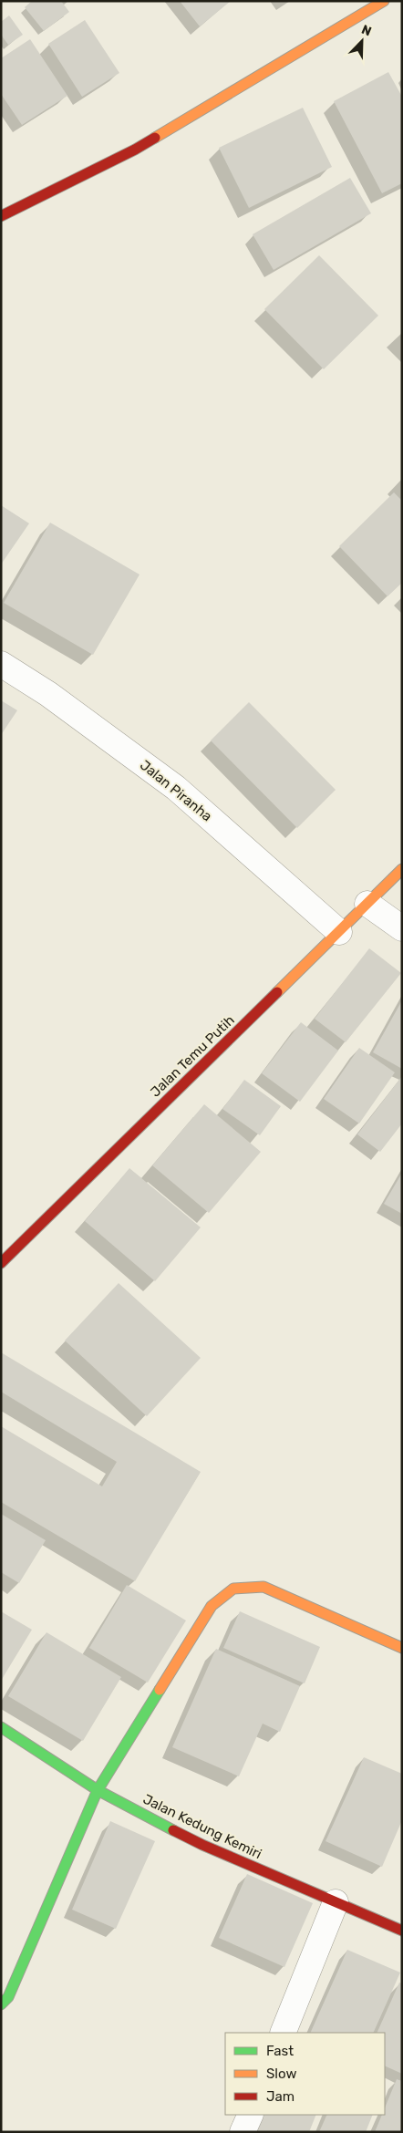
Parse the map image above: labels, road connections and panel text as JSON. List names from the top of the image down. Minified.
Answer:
{"streets":{"street":["Jalan Piranha","Jalan Temu Putih","Jalan Kedung Kemiri"]},"crossings":[["Jalan Piranha","Jalan Temu Putih"]],"legend":["Fast","Slow","Jam"],"north":"top right"}
